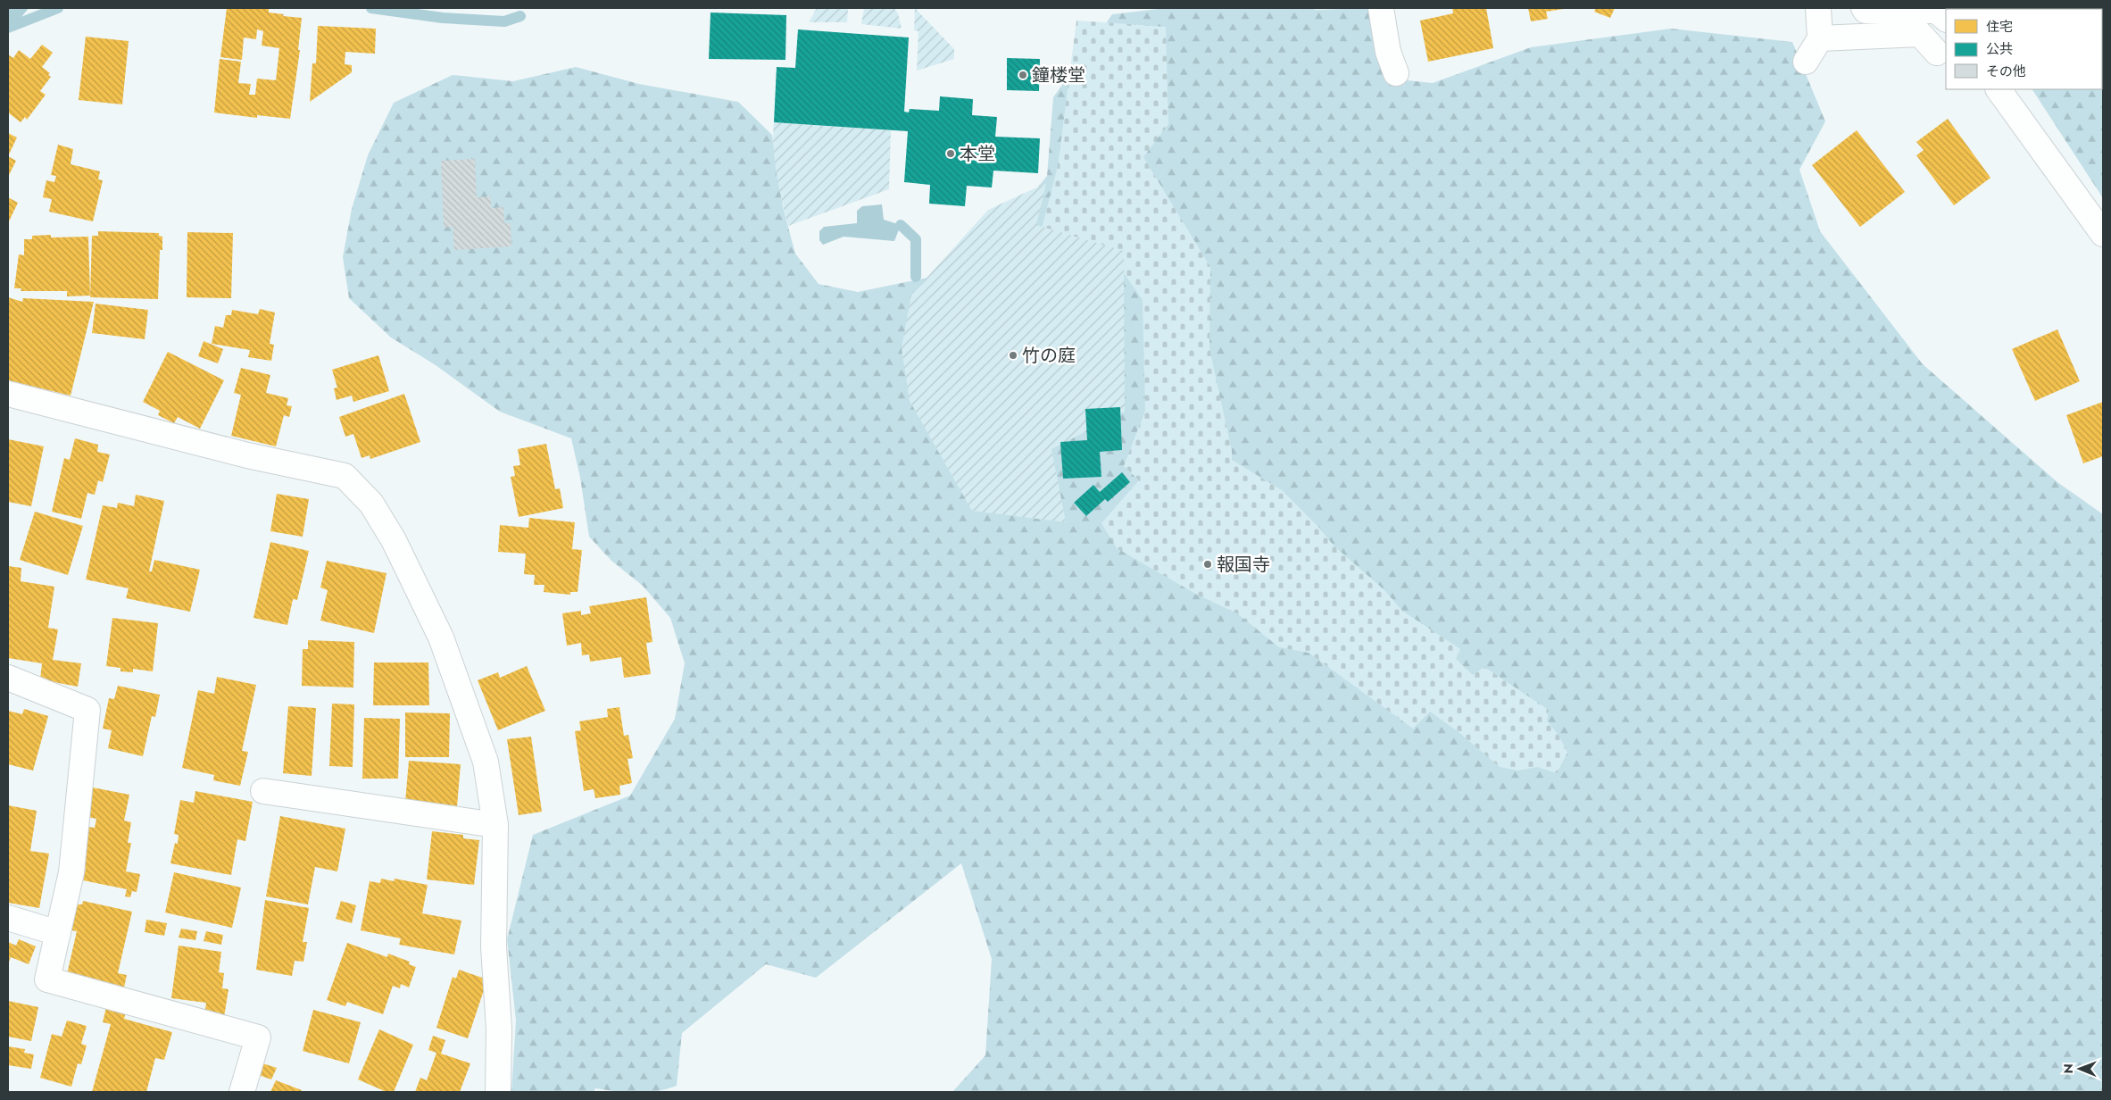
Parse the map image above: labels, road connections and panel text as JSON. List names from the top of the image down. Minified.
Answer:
{"places":["鐘楼堂","本堂","竹の庭","報国寺"],"legend":["住宅","公共","その他"],"north":"left"}
